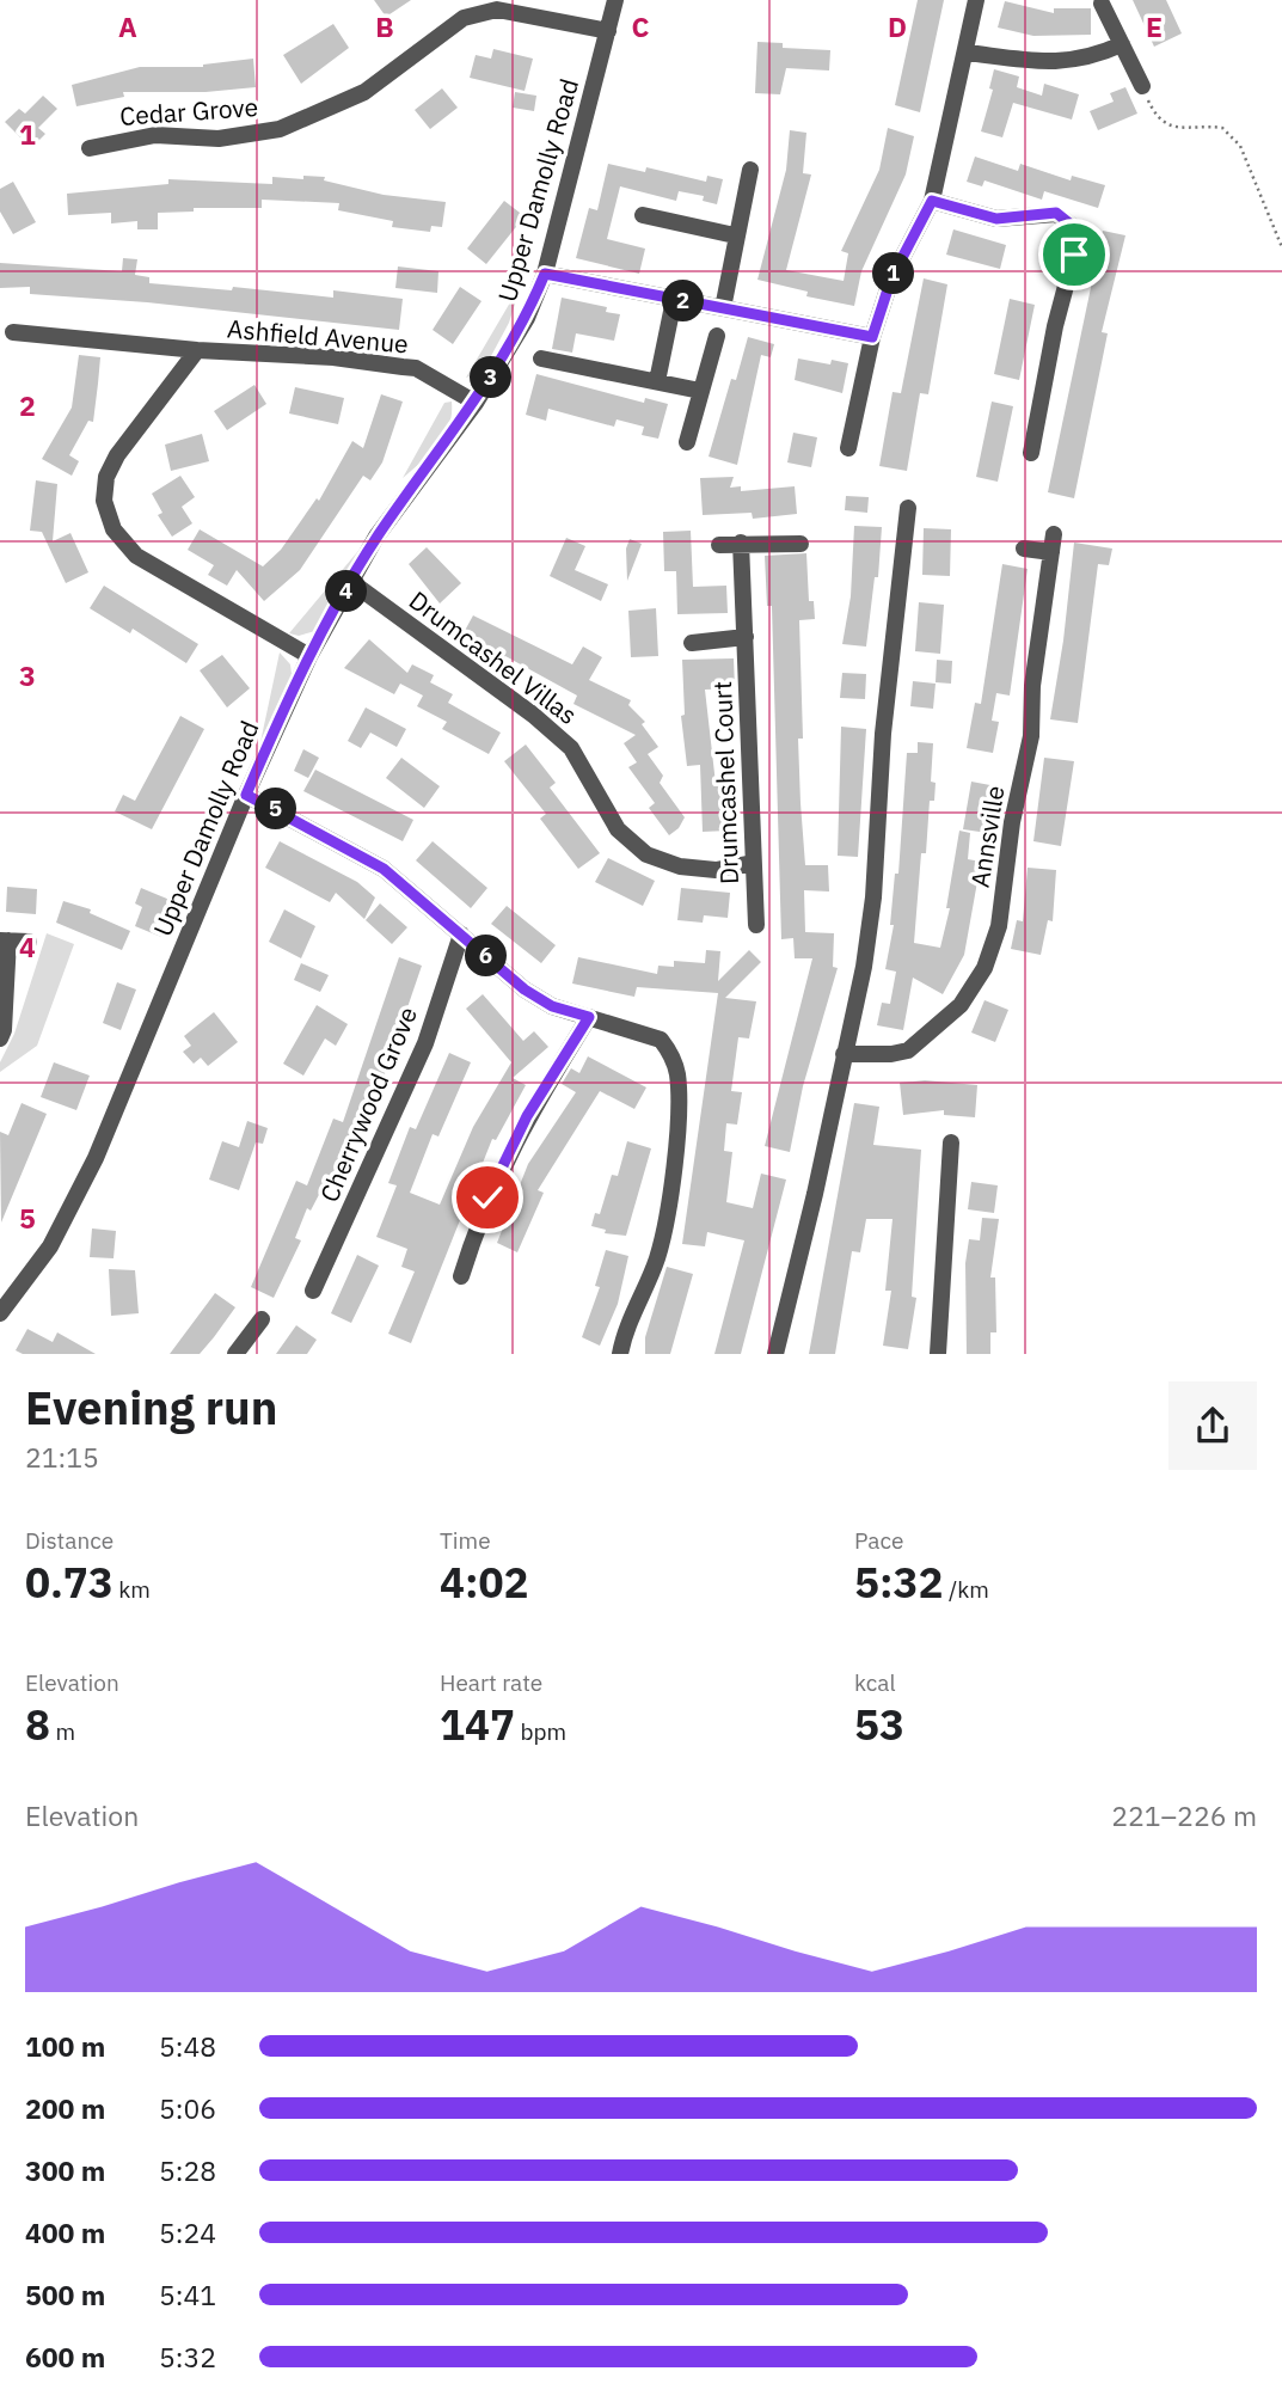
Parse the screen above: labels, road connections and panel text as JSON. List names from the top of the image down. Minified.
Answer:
{"streets":{"street":["Cedar Grove","Upper Damolly Road","Ashfield Avenue","Drumcashel Villas","Drumcashel Court","Annsville","Cherrywood Grove"]},"crossings":[["Cedar Grove","Upper Damolly Road"],["Upper Damolly Road","Ashfield Avenue"],["Upper Damolly Road","Drumcashel Villas"],["Drumcashel Villas","Drumcashel Court"]],"page":{"pins":["1","2","3","4","5","6"],"heading":["Evening run","21:15"],"stats":[["Distance","0.73 km"],["Time","4:02"],["Pace","5:32 /km"],["Elevation","8 m"],["Heart rate","147 bpm"],["kcal","53"]],"chart":["Elevation","221–226 m"],"list":[{"name":"100 m","note":"5:48"},{"name":"200 m","note":"5:06"},{"name":"300 m","note":"5:28"},{"name":"400 m","note":"5:24"},{"name":"500 m","note":"5:41"},{"name":"600 m","note":"5:32"}]},"grid":{"columns":["A","B","C","D","E"],"rows":["1","2","3","4","5"]}}
